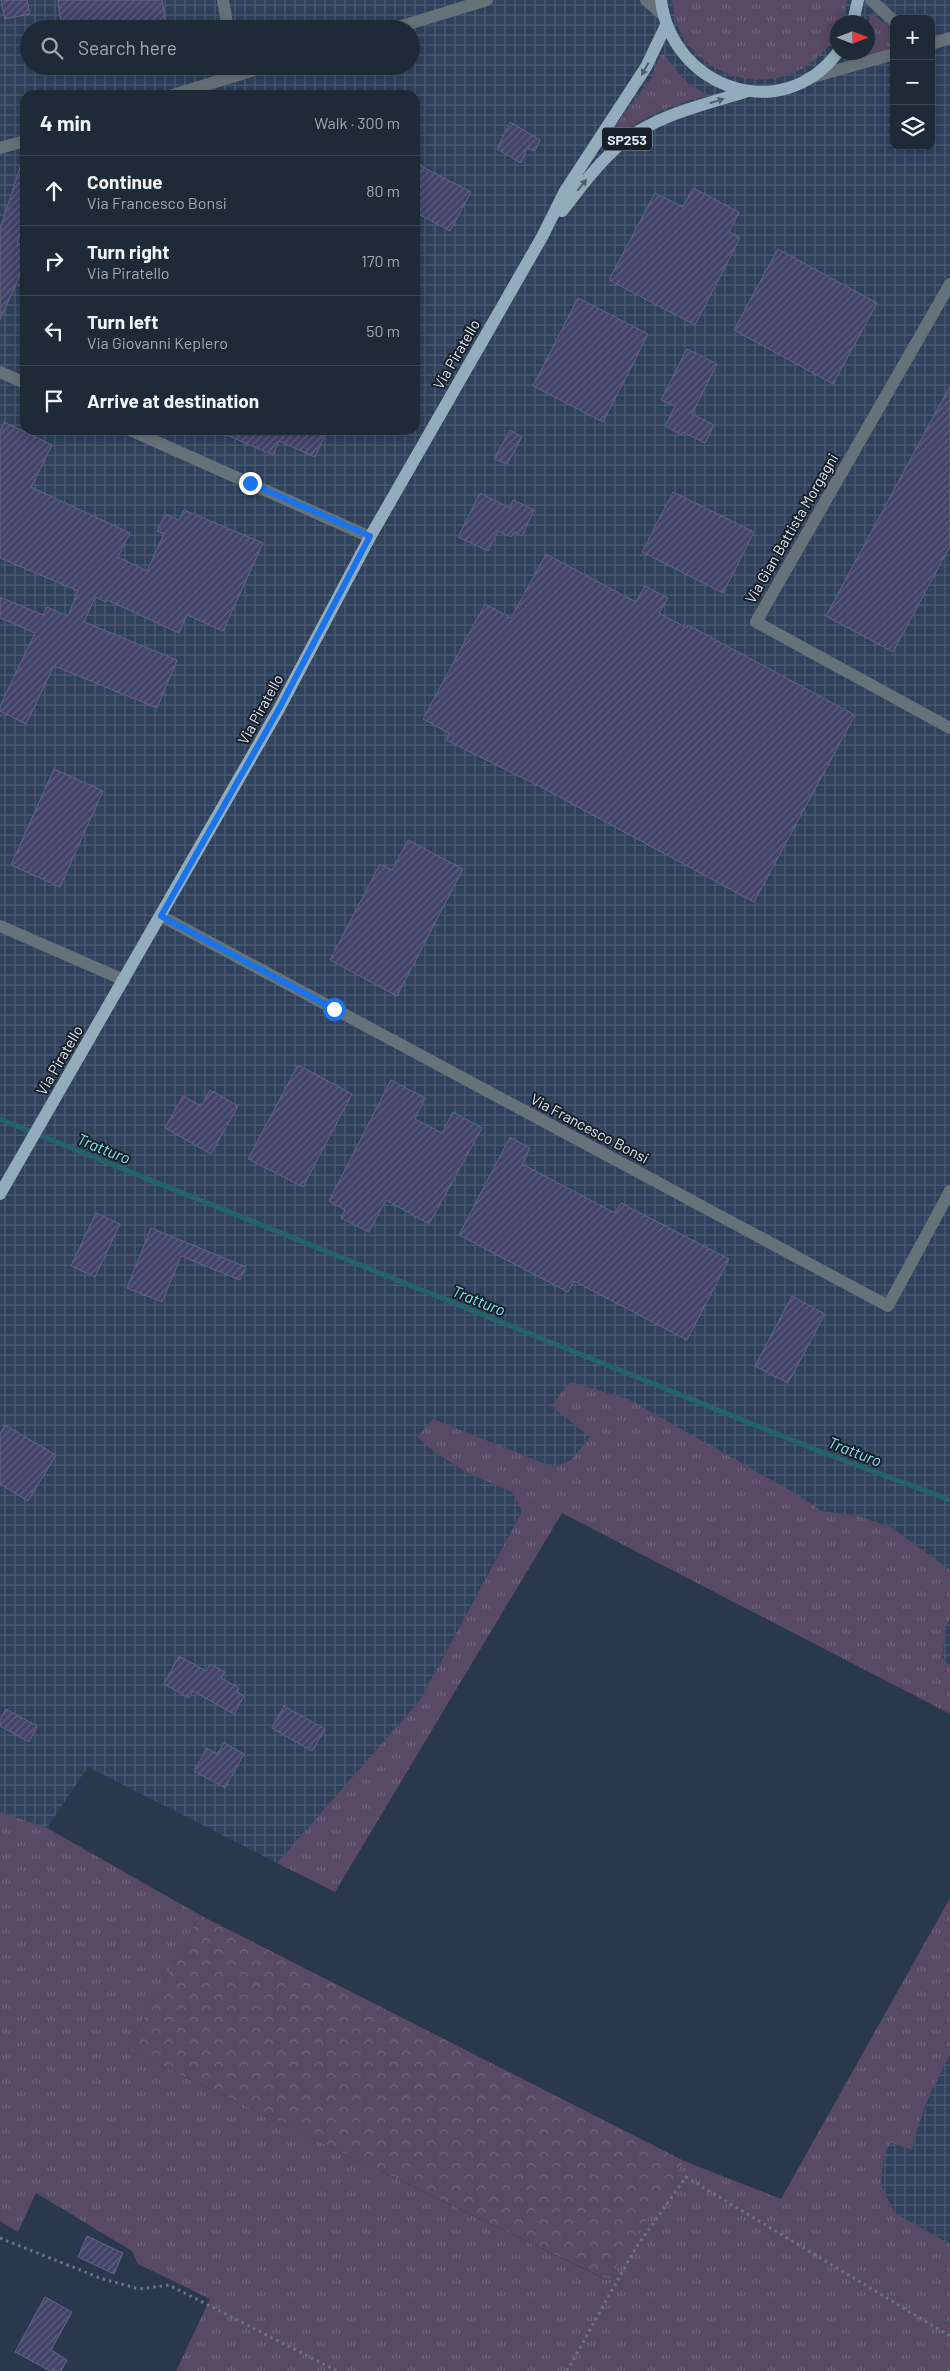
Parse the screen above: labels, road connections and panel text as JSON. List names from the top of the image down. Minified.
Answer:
{"streets":{"main road":["SP253","Via Piratello"],"street":["Via Gian Battista Morgagni","Via Francesco Bonsi"]},"crossings":[["SP253","Via Piratello"],["Via Piratello","Via Francesco Bonsi"]],"water":["Tratturo"],"north":"right","page":{"map_buttons":["+","−"],"search":"Search here","heading":["4 min","Walk · 300 m"],"list":[["Continue","Via Francesco Bonsi","80 m"],["Turn right","Via Piratello","170 m"],["Turn left","Via Giovanni Keplero","50 m"],"Arrive at destination"]}}
